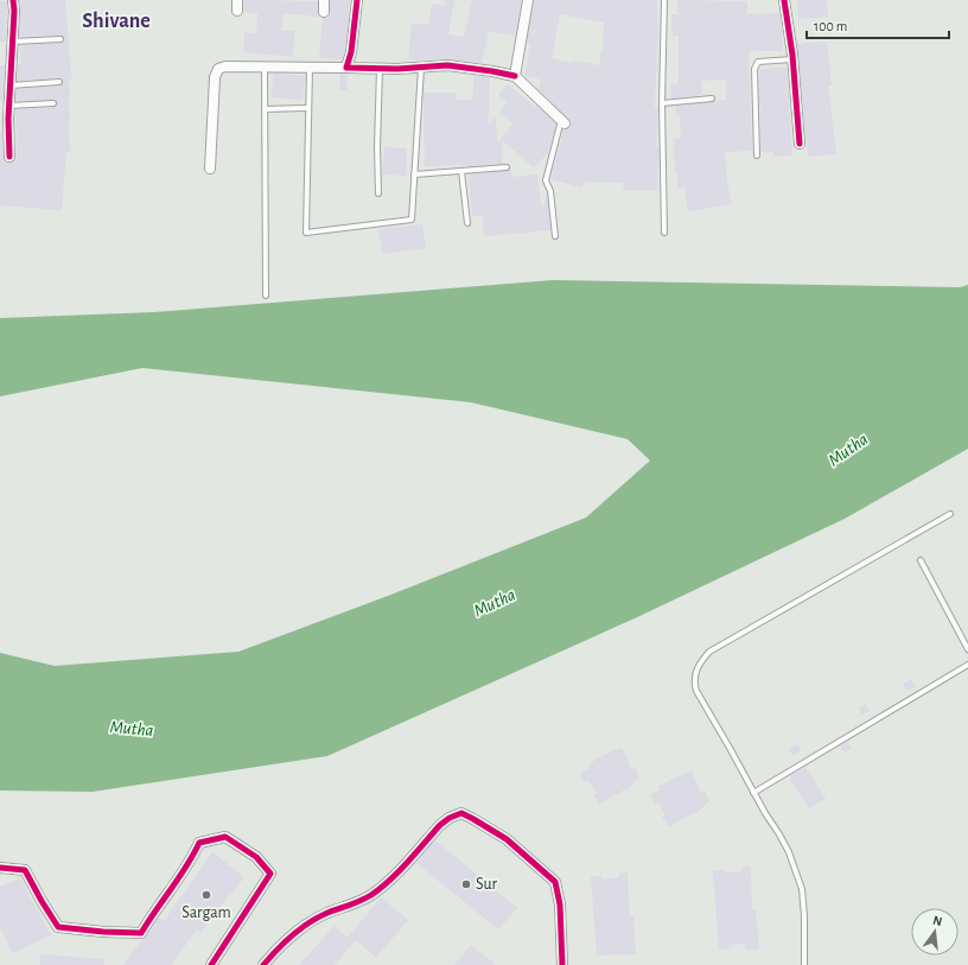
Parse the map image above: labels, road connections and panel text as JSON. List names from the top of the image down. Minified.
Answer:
{"districts":["Shivane"],"water":["Mutha"],"places":["Sur","Sargam"],"scale_bar":"100 m","north":"top"}
